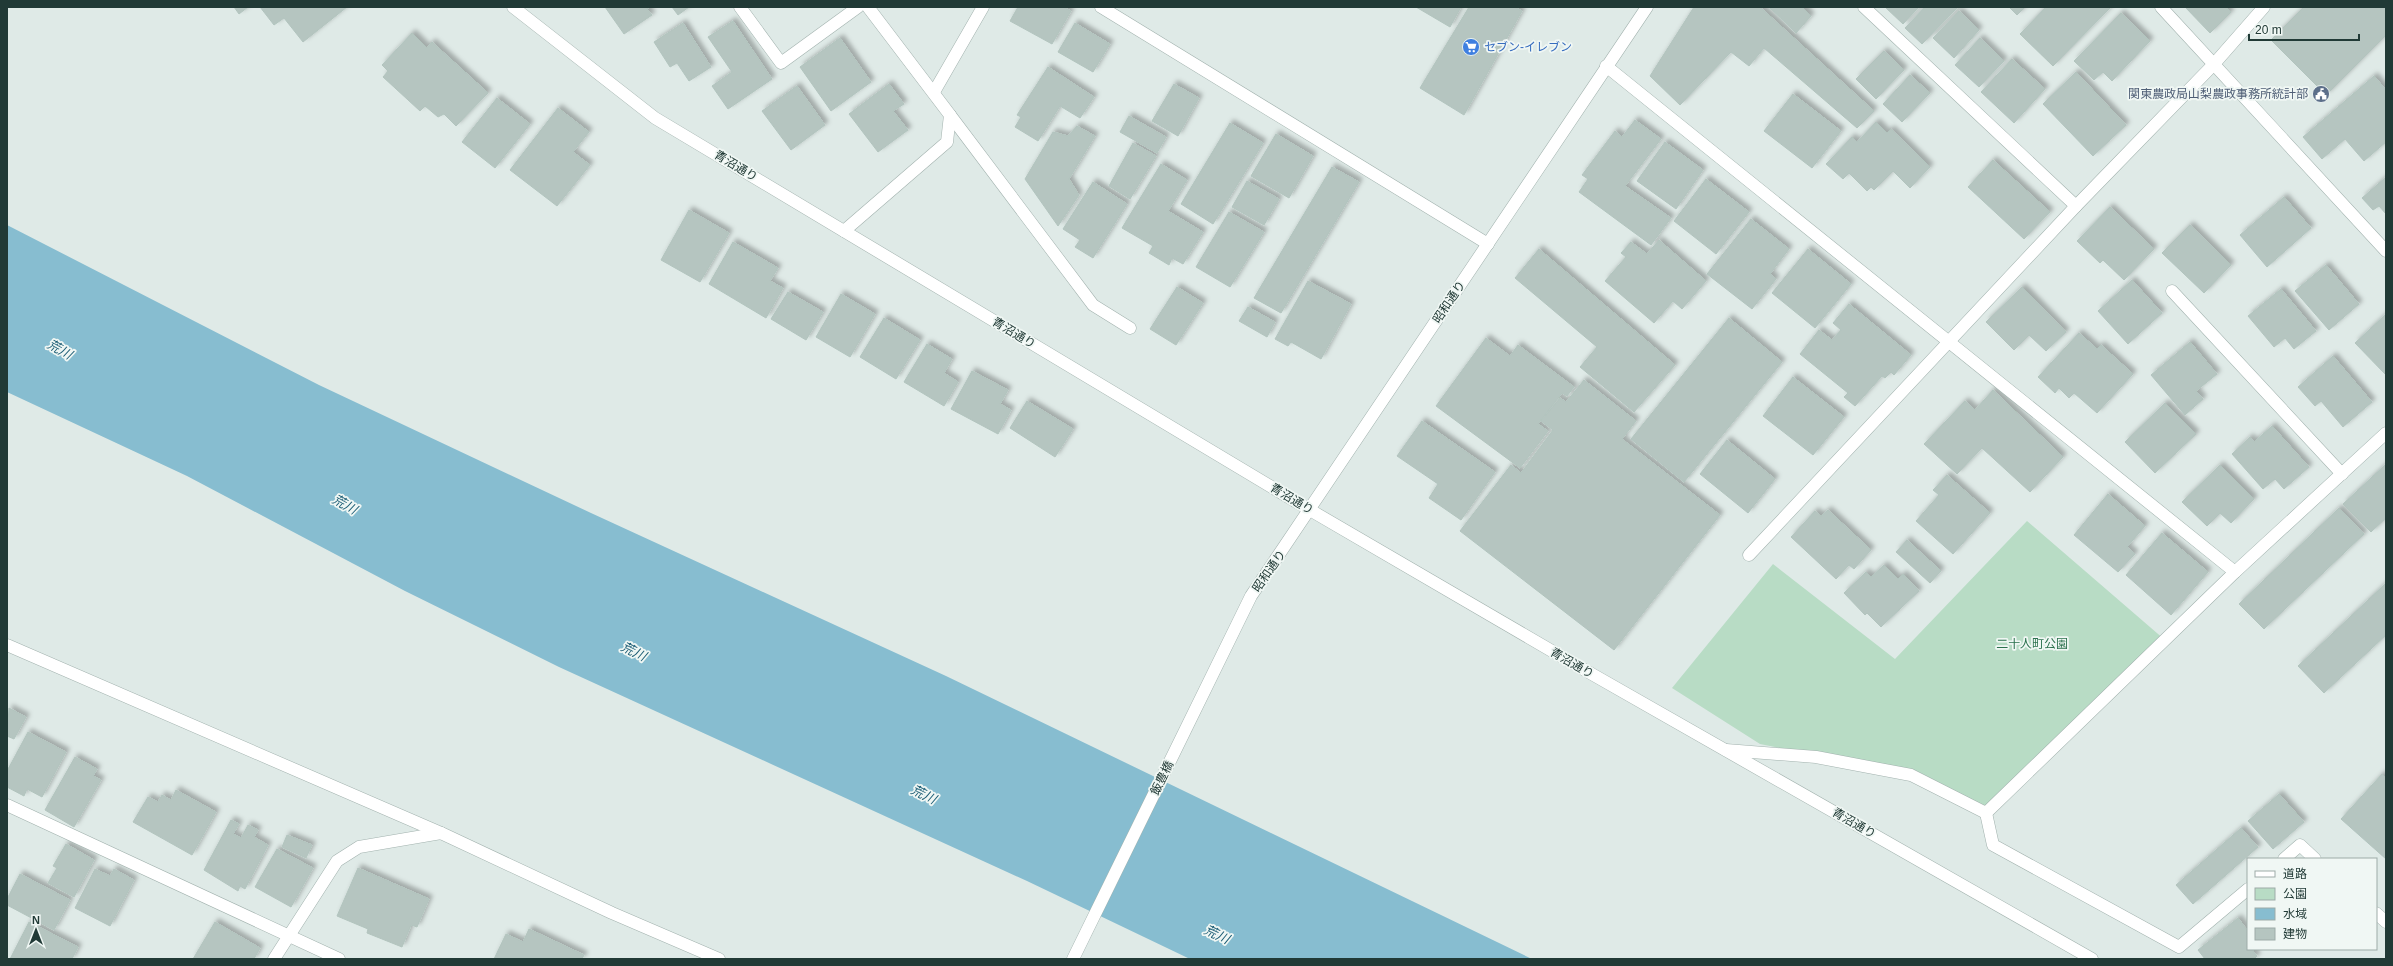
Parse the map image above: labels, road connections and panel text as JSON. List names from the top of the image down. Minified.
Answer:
{"streets":{"street":["青沼通り","昭和通り","飯豊橋"]},"crossings":[["青沼通り","昭和通り"],["昭和通り","飯豊橋"]],"water":["荒川"],"parks":["二十人町公園"],"places":{"supermarket":["セブン-イレブン"],"public building":["関東農政局山梨農政事務所統計部"]},"legend":["道路","公園","水域","建物"],"scale_bar":"20 m","north":"top"}
